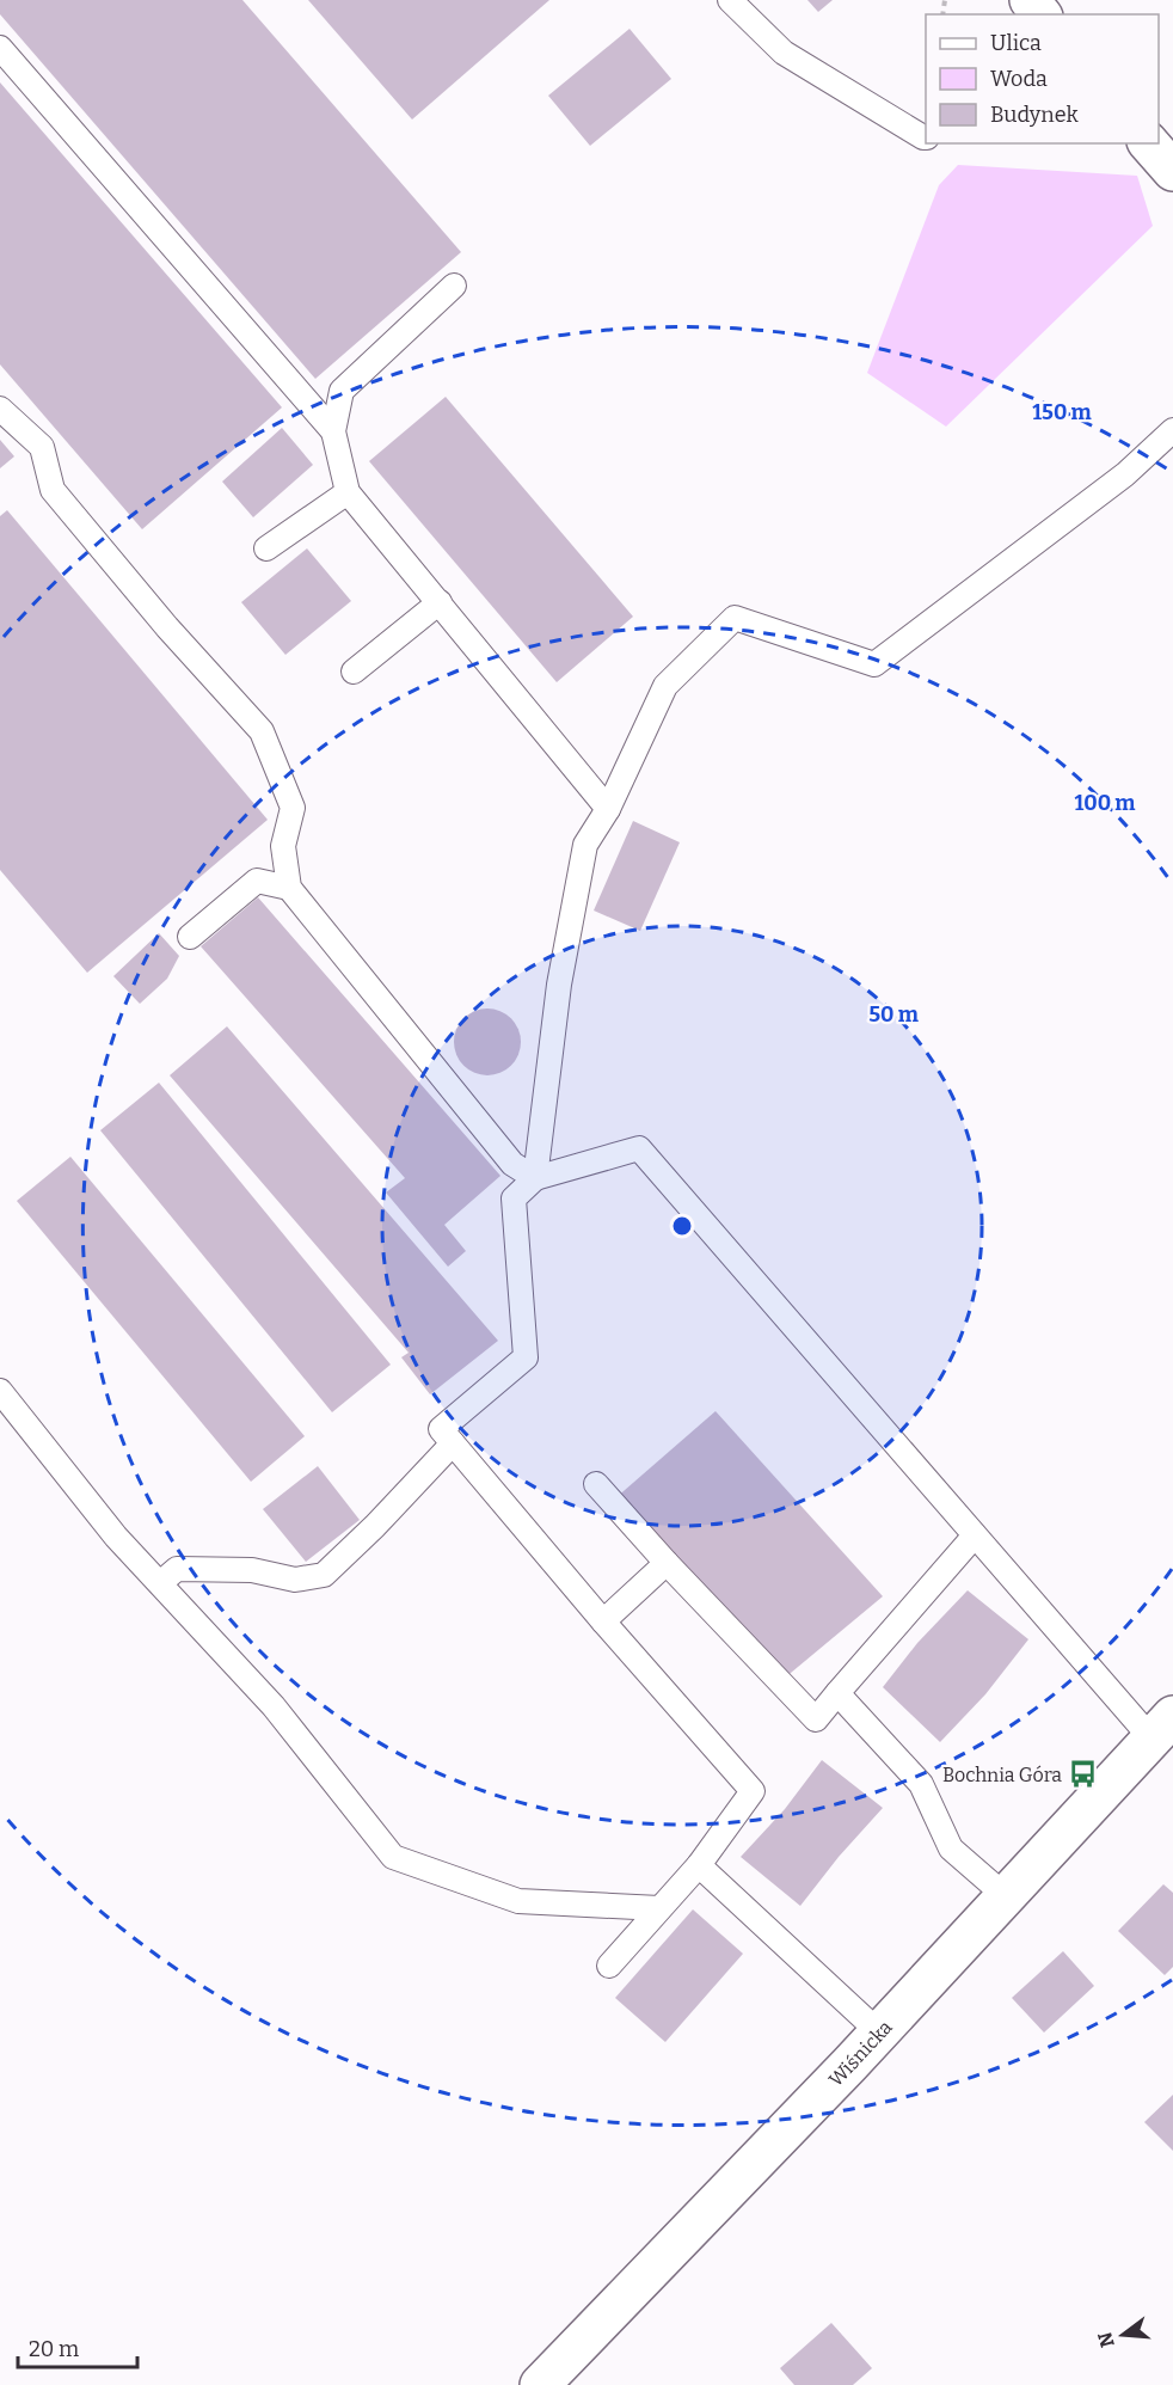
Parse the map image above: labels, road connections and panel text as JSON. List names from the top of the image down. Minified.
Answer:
{"streets":{"main road":["Wiśnicka"]},"places":{"bus stop":["Bochnia Góra"]},"legend":["Ulica","Woda","Budynek"],"scale_bar":"20 m","north":"left","rings":["150 m","100 m","50 m"]}
